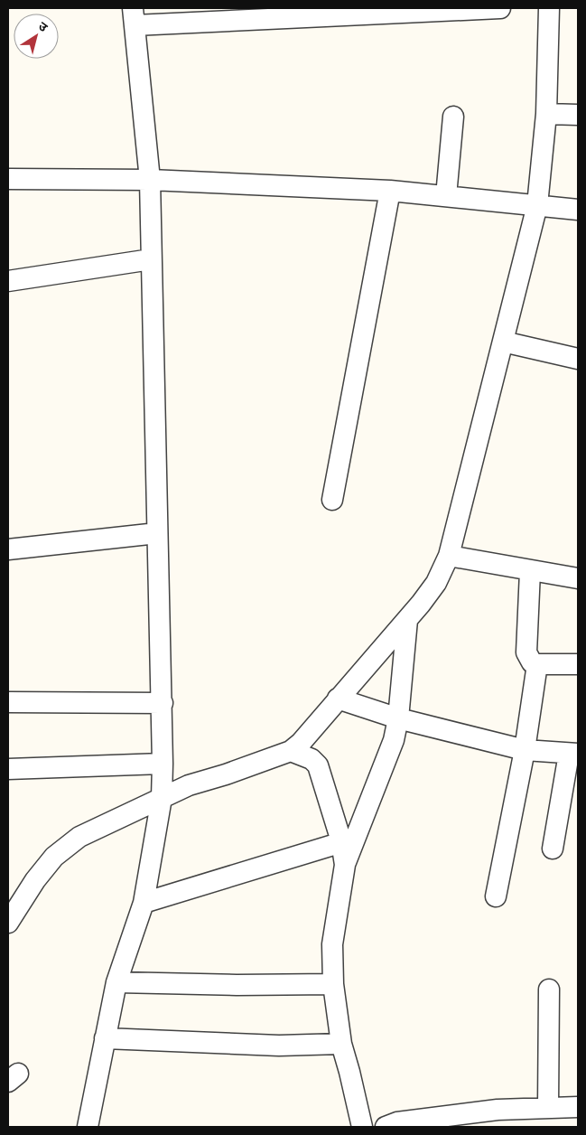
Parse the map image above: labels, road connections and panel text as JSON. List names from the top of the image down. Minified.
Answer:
{"north":"top right"}
